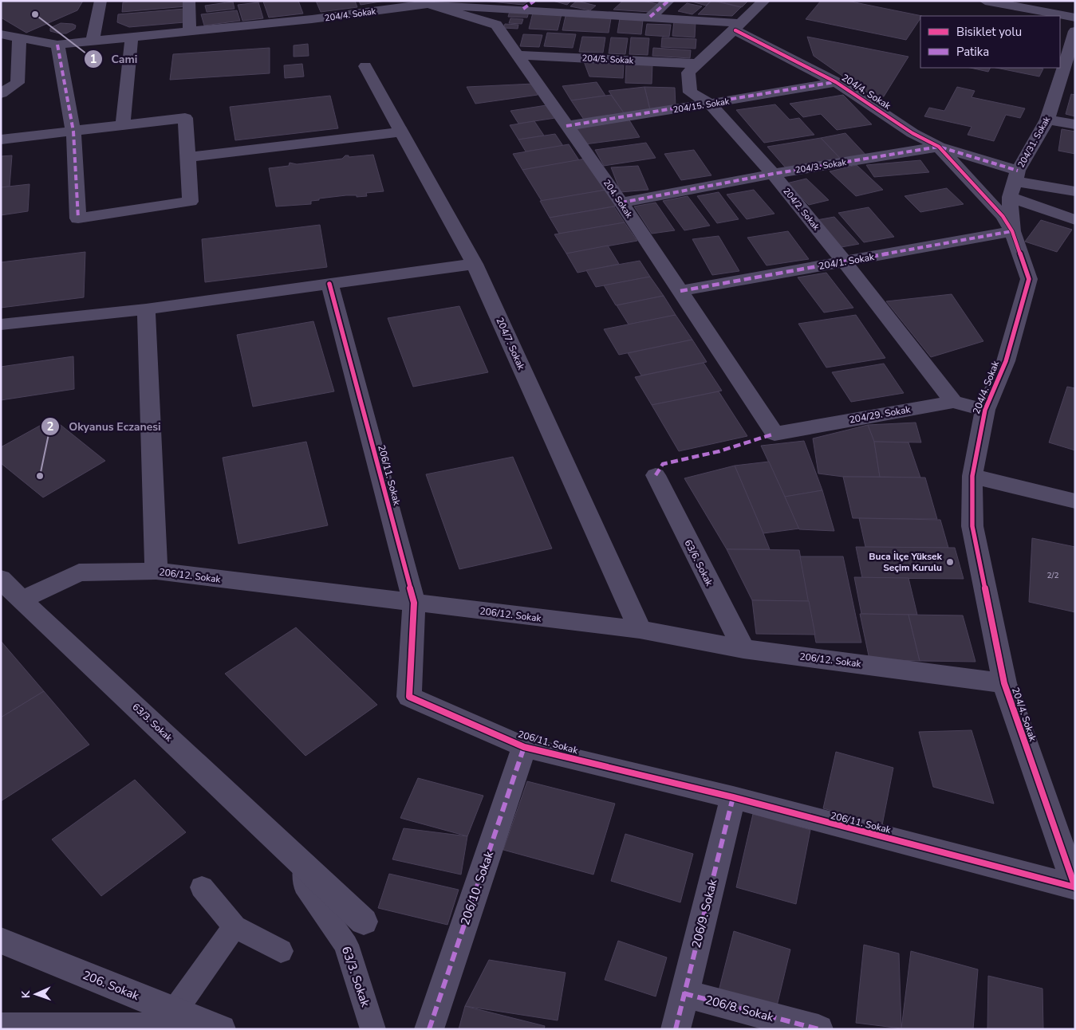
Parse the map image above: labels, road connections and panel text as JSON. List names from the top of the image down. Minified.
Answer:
{"streets":{"street":["204/4. Sokak","204/5. Sokak","204/15. Sokak","204/31. Sokak","204/3. Sokak","204. Sokak","204/2. Sokak","204/1. Sokak","204/7. Sokak","204/29. Sokak","206/11. Sokak","63/6. Sokak","206/12. Sokak","63/3. Sokak","206/10. Sokak","206/9. Sokak","206. Sokak","206/8. Sokak"]},"crossings":[["204/4. Sokak","204/15. Sokak"],["204/4. Sokak","204/31. Sokak"],["204/4. Sokak","204/3. Sokak"],["204/4. Sokak","204. Sokak"],["204/4. Sokak","204/2. Sokak"],["204/4. Sokak","204/1. Sokak"],["204/4. Sokak","204/29. Sokak"],["204/4. Sokak","206/11. Sokak"],["204/4. Sokak","206/12. Sokak"],["204/5. Sokak","204. Sokak"],["204/5. Sokak","204/2. Sokak"],["204/15. Sokak","204. Sokak"],["204/15. Sokak","204/2. Sokak"],["204/31. Sokak","204/3. Sokak"],["204/31. Sokak","204/1. Sokak"],["204/3. Sokak","204. Sokak"],["204/3. Sokak","204/2. Sokak"],["204. Sokak","204/1. Sokak"],["204. Sokak","204/29. Sokak"],["204/2. Sokak","204/1. Sokak"],["204/2. Sokak","204/29. Sokak"],["204/7. Sokak","206/12. Sokak"],["206/11. Sokak","206/12. Sokak"],["206/11. Sokak","206/10. Sokak"],["206/11. Sokak","206/9. Sokak"],["63/6. Sokak","206/12. Sokak"],["206/12. Sokak","63/3. Sokak"],["206/9. Sokak","206/8. Sokak"]],"places":["Cami","Okyanus Eczanesi","Buca İlçe Yüksek Seçim Kurulu"],"house_numbers":["2/2"],"legend":["Bisiklet yolu","Patika"],"north":"left"}
